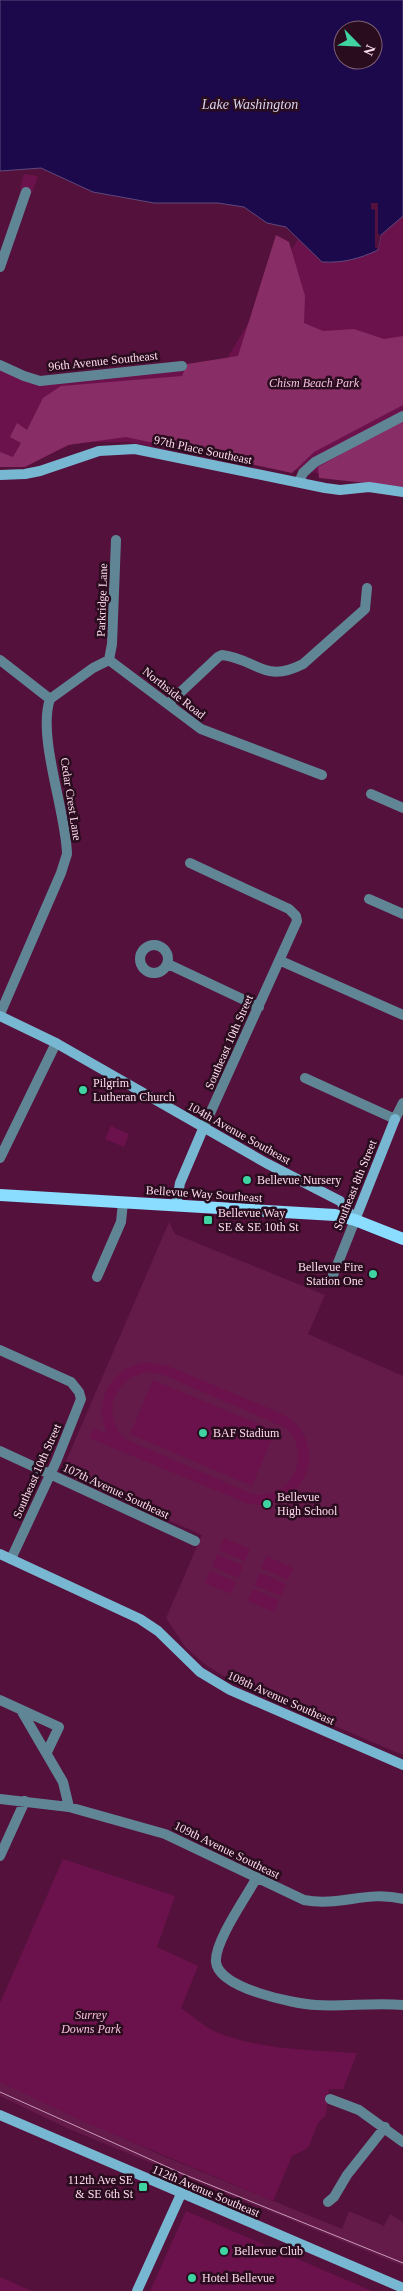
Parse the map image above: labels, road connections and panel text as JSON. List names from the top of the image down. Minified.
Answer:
{"streets":{"main road":["Bellevue Way Southeast"],"street":["96th Avenue Southeast","97th Place Southeast","Parkridge Lane","Northside Road","Cedar Crest Lane","Southeast 10th Street","104th Avenue Southeast","Southeast 8th Street","107th Avenue Southeast","108th Avenue Southeast","109th Avenue Southeast","112th Avenue Southeast"]},"crossings":[["Parkridge Lane","Northside Road"],["Cedar Crest Lane","104th Avenue Southeast"],["Southeast 10th Street","104th Avenue Southeast"],["Southeast 10th Street","Bellevue Way Southeast"],["Southeast 10th Street","107th Avenue Southeast"],["Southeast 10th Street","108th Avenue Southeast"],["104th Avenue Southeast","Southeast 8th Street"],["104th Avenue Southeast","Bellevue Way Southeast"],["Southeast 8th Street","Bellevue Way Southeast"]],"water":["Lake Washington"],"parks":["Chism Beach Park","Surrey Downs Park"],"places":{"other":["Pilgrim Lutheran Church","Bellevue Nursery","Bellevue Fire Station One","BAF Stadium","Bellevue High School","Bellevue Club","Hotel Bellevue"],"transit":["Bellevue Way SE & SE 10th St","112th Ave SE & SE 6th St"]},"north":"bottom right"}
